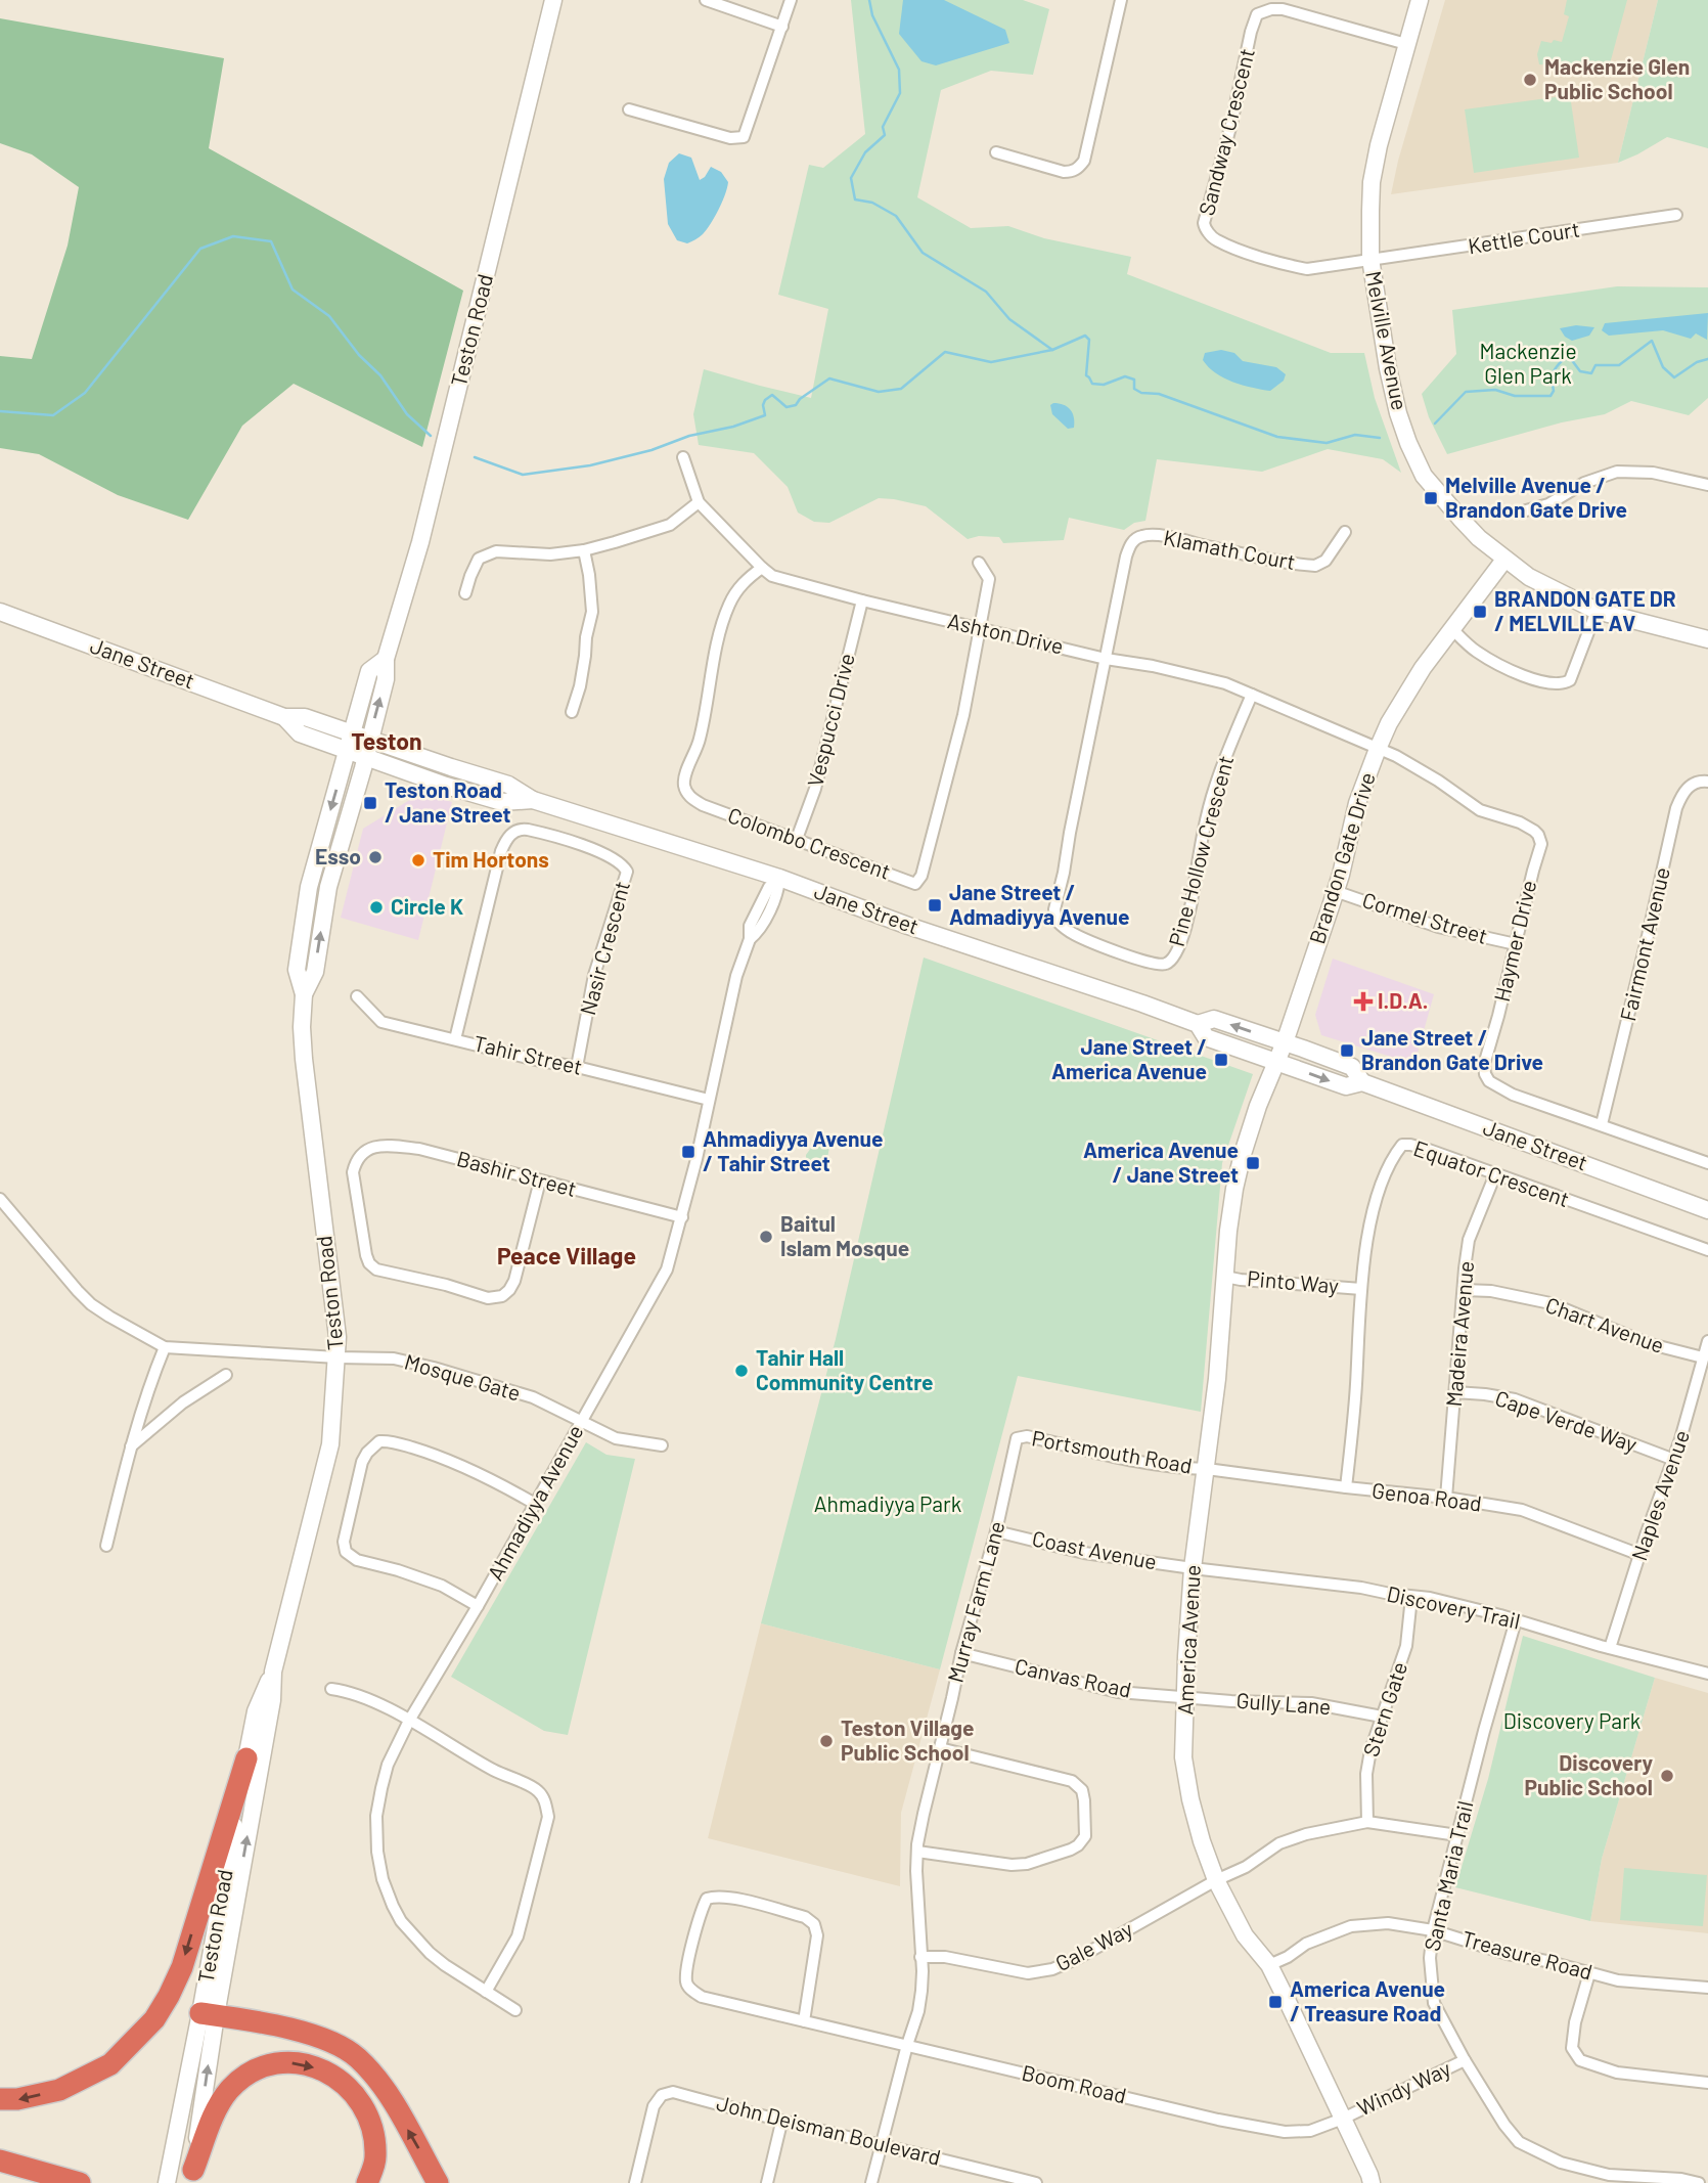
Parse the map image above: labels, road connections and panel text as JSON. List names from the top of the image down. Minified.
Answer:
{"streets":{"main road":["Teston Road","Melville Avenue","Jane Street","Brandon Gate Drive","America Avenue"],"street":["Sandway Crescent","Kettle Court","Klamath Court","Ashton Drive","Vespucci Drive","Colombo Crescent","Pine Hollow Crescent","Cormel Street","Haymer Drive","Fairmont Avenue","Nasir Crescent","Tahir Street","Bashir Street","Equator Crescent","Pinto Way","Chart Avenue","Madeira Avenue","Mosque Gate","Cape Verde Way","Portsmouth Road","Naples Avenue","Genoa Road","Ahmadiyya Avenue","Coast Avenue","Murray Farm Lane","Discovery Trail","Canvas Road","Gully Lane","Stern Gate","Santa Maria Trail","Gale Way","Treasure Road","Boom Road","Windy Way","John Deisman Boulevard"]},"crossings":[["Sandway Crescent","Kettle Court"],["Sandway Crescent","Melville Avenue"],["Kettle Court","Melville Avenue"],["Teston Road","Jane Street"],["Teston Road","Mosque Gate"],["Melville Avenue","Brandon Gate Drive"],["Klamath Court","Ashton Drive"],["Klamath Court","Pine Hollow Crescent"],["Ashton Drive","Vespucci Drive"],["Ashton Drive","Colombo Crescent"],["Ashton Drive","Pine Hollow Crescent"],["Ashton Drive","Brandon Gate Drive"],["Ashton Drive","Haymer Drive"],["Jane Street","Brandon Gate Drive"],["Jane Street","Ahmadiyya Avenue"],["Jane Street","America Avenue"],["Vespucci Drive","Colombo Crescent"],["Brandon Gate Drive","Cormel Street"],["Brandon Gate Drive","Haymer Drive"],["Brandon Gate Drive","America Avenue"],["Cormel Street","Haymer Drive"],["Haymer Drive","Fairmont Avenue"],["Nasir Crescent","Tahir Street"],["Tahir Street","Ahmadiyya Avenue"],["Bashir Street","Ahmadiyya Avenue"],["Equator Crescent","Pinto Way"],["Equator Crescent","Madeira Avenue"],["Equator Crescent","Genoa Road"],["Pinto Way","America Avenue"],["Chart Avenue","Madeira Avenue"],["Chart Avenue","Naples Avenue"],["Madeira Avenue","Cape Verde Way"],["Madeira Avenue","Genoa Road"],["Mosque Gate","Ahmadiyya Avenue"],["Cape Verde Way","Naples Avenue"],["Portsmouth Road","Genoa Road"],["Portsmouth Road","Murray Farm Lane"],["Portsmouth Road","America Avenue"],["Naples Avenue","Genoa Road"],["Naples Avenue","Discovery Trail"],["Genoa Road","America Avenue"],["Coast Avenue","Murray Farm Lane"],["Coast Avenue","Discovery Trail"],["Coast Avenue","America Avenue"],["Murray Farm Lane","Canvas Road"],["Murray Farm Lane","Gale Way"],["Murray Farm Lane","Boom Road"],["Murray Farm Lane","John Deisman Boulevard"],["Discovery Trail","America Avenue"],["Discovery Trail","Stern Gate"],["Discovery Trail","Santa Maria Trail"],["America Avenue","Canvas Road"],["America Avenue","Gully Lane"],["America Avenue","Gale Way"],["America Avenue","Treasure Road"],["America Avenue","Boom Road"],["America Avenue","Windy Way"],["Canvas Road","Gully Lane"],["Gully Lane","Stern Gate"],["Stern Gate","Gale Way"],["Santa Maria Trail","Gale Way"],["Santa Maria Trail","Treasure Road"],["Santa Maria Trail","Windy Way"],["Boom Road","Windy Way"]],"districts":["Teston","Peace Village"],"parks":["Mackenzie Glen Park","Ahmadiyya Park","Discovery Park"],"places":{"other":["Mackenzie Glen Public School","Esso","Tim Hortons","Circle K","Baitul Islam Mosque","Tahir Hall Community Centre","Teston Village Public School","Discovery Public School"],"transit":["Melville Avenue / Brandon Gate Drive","BRANDON GATE DR / MELVILLE AV","Teston Road / Jane Street","Jane Street / Admadiyya Avenue","Jane Street / Brandon Gate Drive","Jane Street / America Avenue","Ahmadiyya Avenue / Tahir Street","America Avenue / Jane Street","America Avenue / Treasure Road"],"health":["I.D.A."]}}
